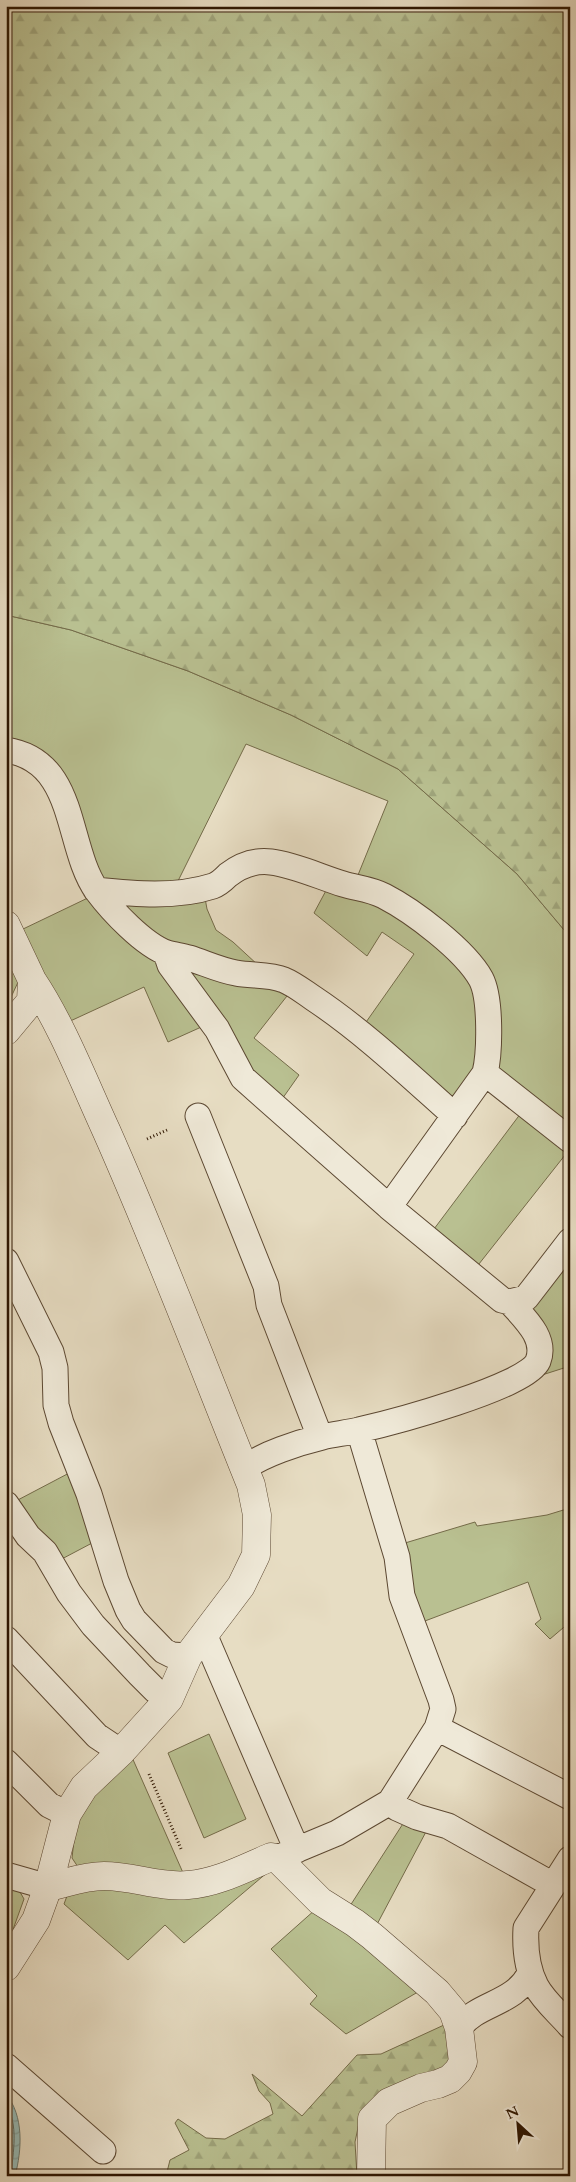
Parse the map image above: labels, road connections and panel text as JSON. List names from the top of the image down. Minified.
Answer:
{"north":"top left"}
